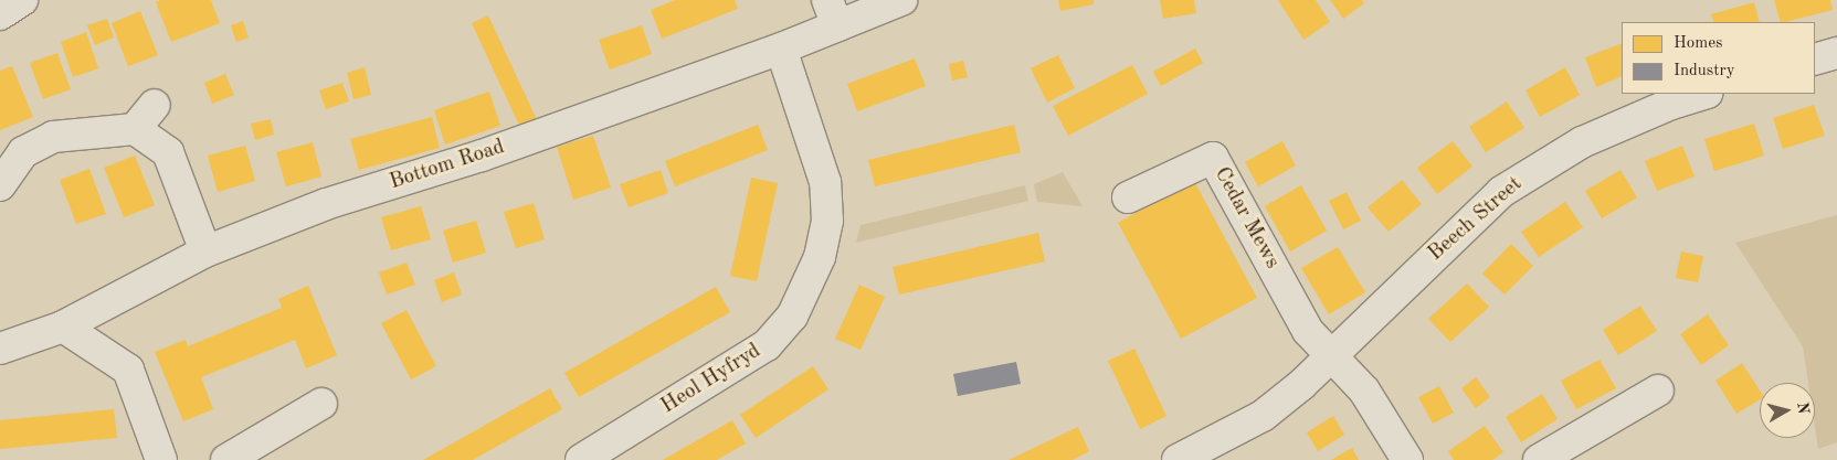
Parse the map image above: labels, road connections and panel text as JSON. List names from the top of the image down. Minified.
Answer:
{"streets":{"street":["Bottom Road","Cedar Mews","Beech Street","Heol Hyfryd"]},"crossings":[["Bottom Road","Heol Hyfryd"],["Cedar Mews","Beech Street"]],"legend":["Homes","Industry"],"north":"right"}
